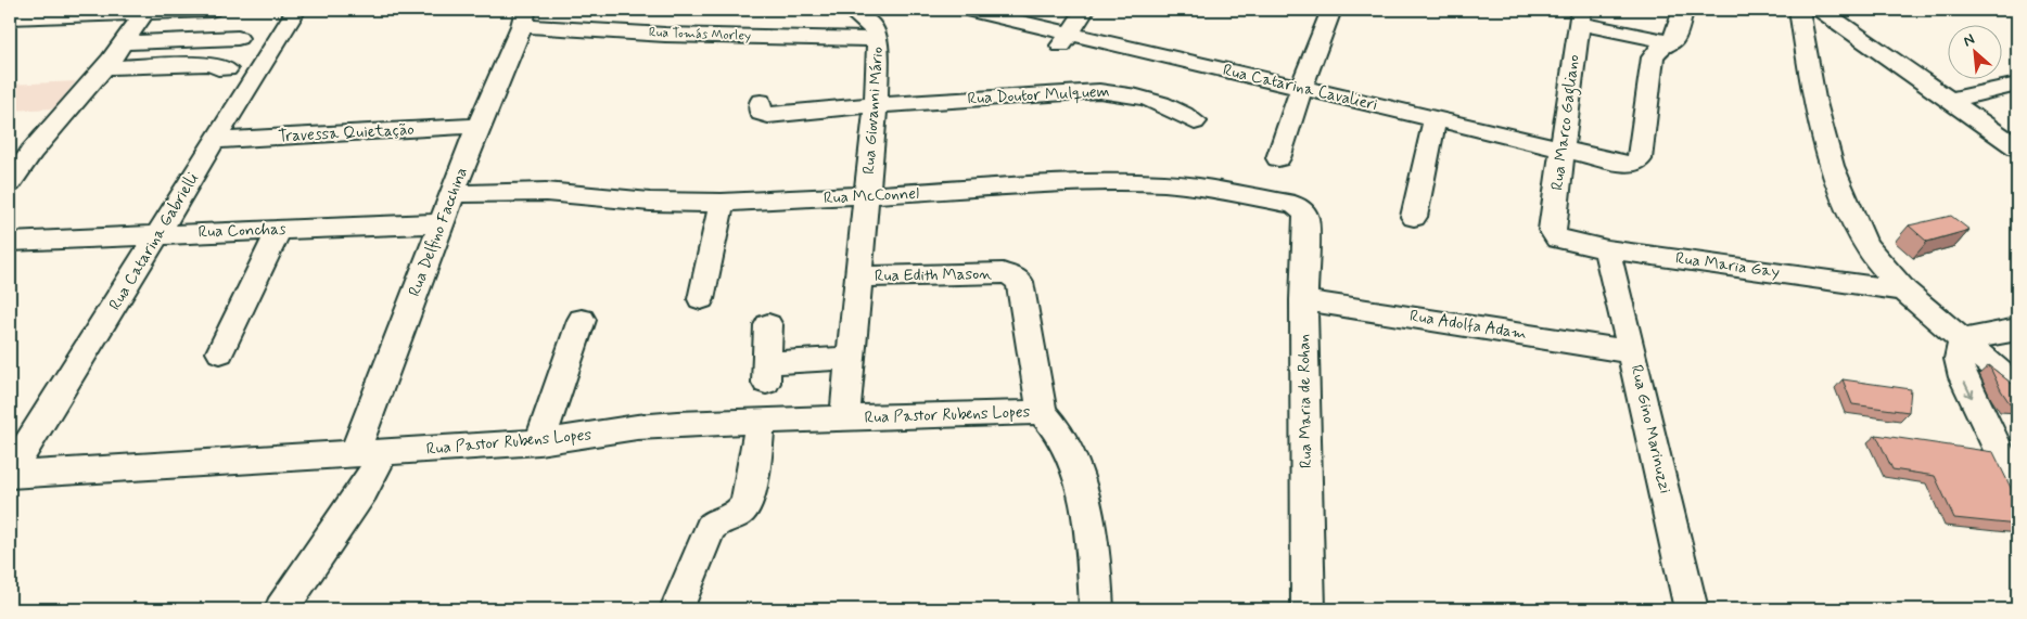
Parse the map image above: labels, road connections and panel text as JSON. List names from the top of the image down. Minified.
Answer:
{"streets":{"street":["Rua Tomás Morley","Rua Catarina Cavalieri","Rua Doutor Mulquem","Rua Giovanni Mário","Rua Marco Gagliano","Travessa Quietação","Rua McConnel","Rua Conchas","Rua Delfino Facchina","Rua Catarina Gabrielli","Rua Maria Gay","Rua Edith Mason","Rua Adolfa Adam","Rua Maria de Rohan","Rua Pastor Rubens Lopes","Rua Gino Marinuzzi"]},"crossings":[["Rua Tomás Morley","Rua Giovanni Mário"],["Rua Tomás Morley","Rua Delfino Facchina"],["Rua Catarina Cavalieri","Rua Marco Gagliano"],["Rua Doutor Mulquem","Rua Giovanni Mário"],["Rua Giovanni Mário","Rua McConnel"],["Rua Giovanni Mário","Rua Edith Mason"],["Rua Giovanni Mário","Rua Pastor Rubens Lopes"],["Rua Marco Gagliano","Rua Maria Gay"],["Travessa Quietação","Rua Delfino Facchina"],["Travessa Quietação","Rua Catarina Gabrielli"],["Rua McConnel","Rua Delfino Facchina"],["Rua McConnel","Rua Maria de Rohan"],["Rua Conchas","Rua Delfino Facchina"],["Rua Conchas","Rua Catarina Gabrielli"],["Rua Delfino Facchina","Rua Pastor Rubens Lopes"],["Rua Catarina Gabrielli","Rua Pastor Rubens Lopes"],["Rua Maria Gay","Rua Gino Marinuzzi"],["Rua Edith Mason","Rua Pastor Rubens Lopes"],["Rua Adolfa Adam","Rua Maria de Rohan"],["Rua Adolfa Adam","Rua Gino Marinuzzi"]],"north":"top left"}
